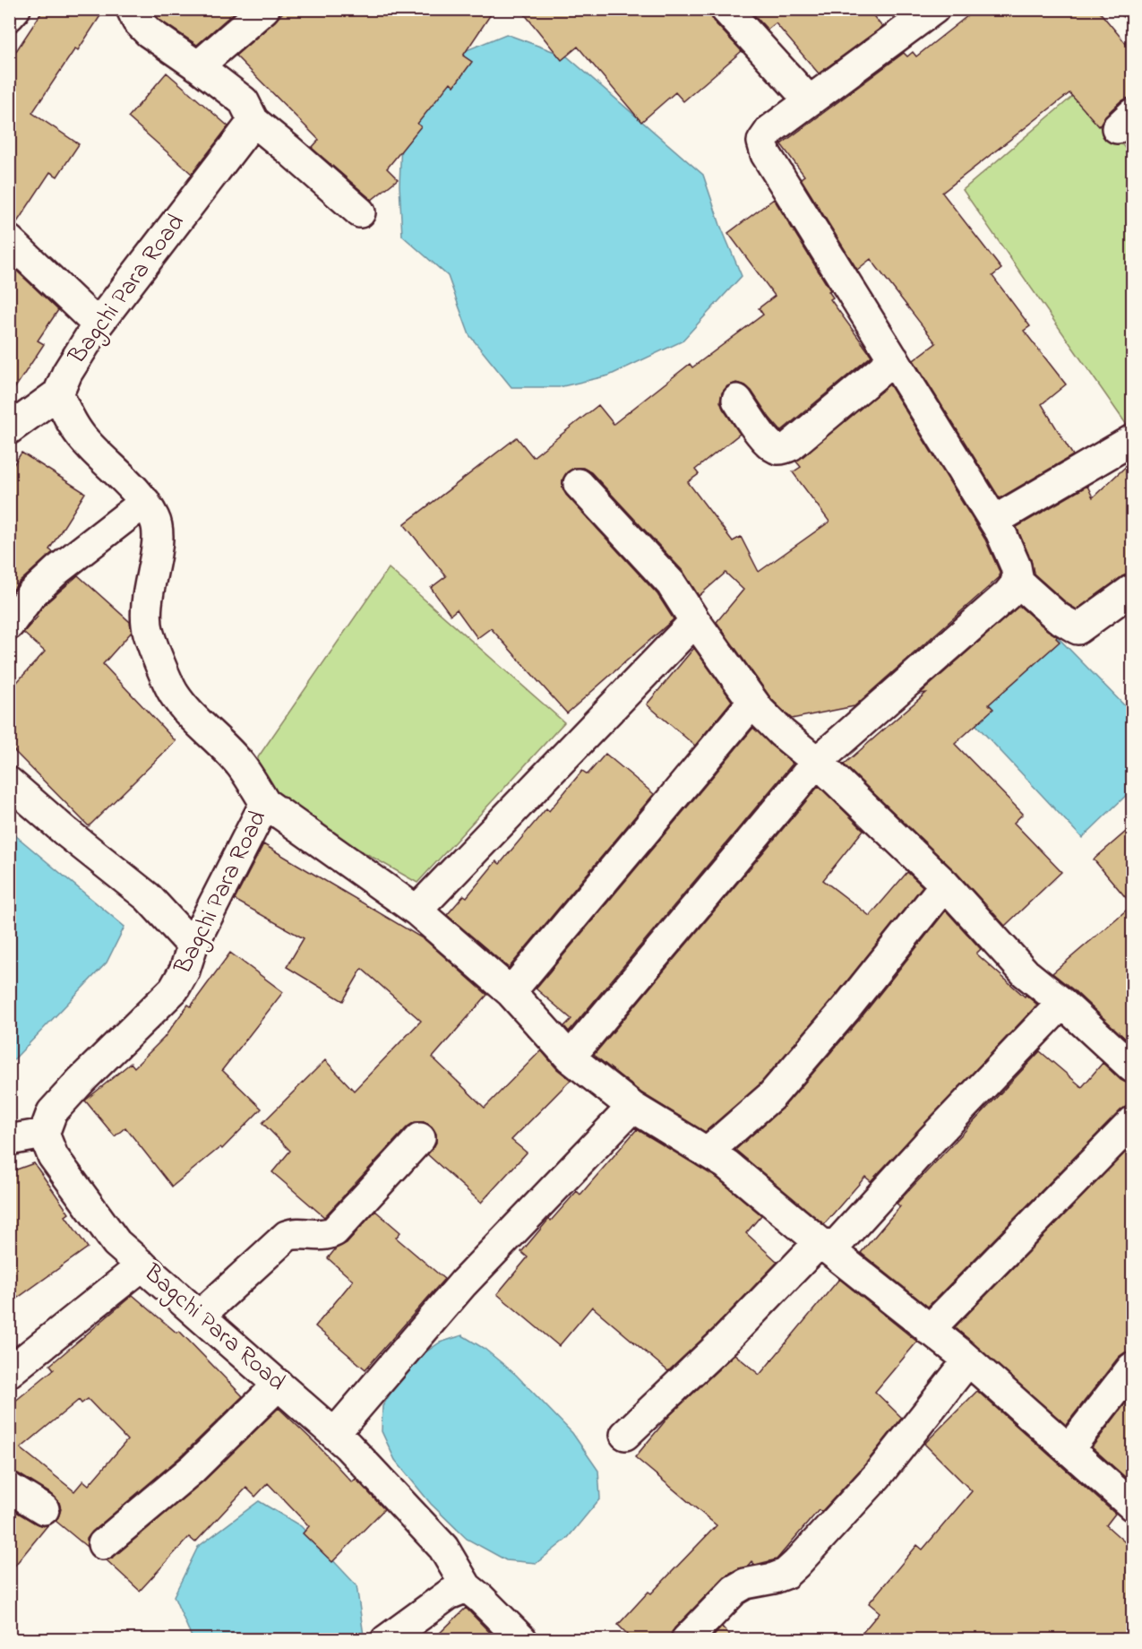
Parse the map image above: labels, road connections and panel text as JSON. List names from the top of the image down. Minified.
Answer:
{"streets":{"street":["Bagchi Para Road"]}}
